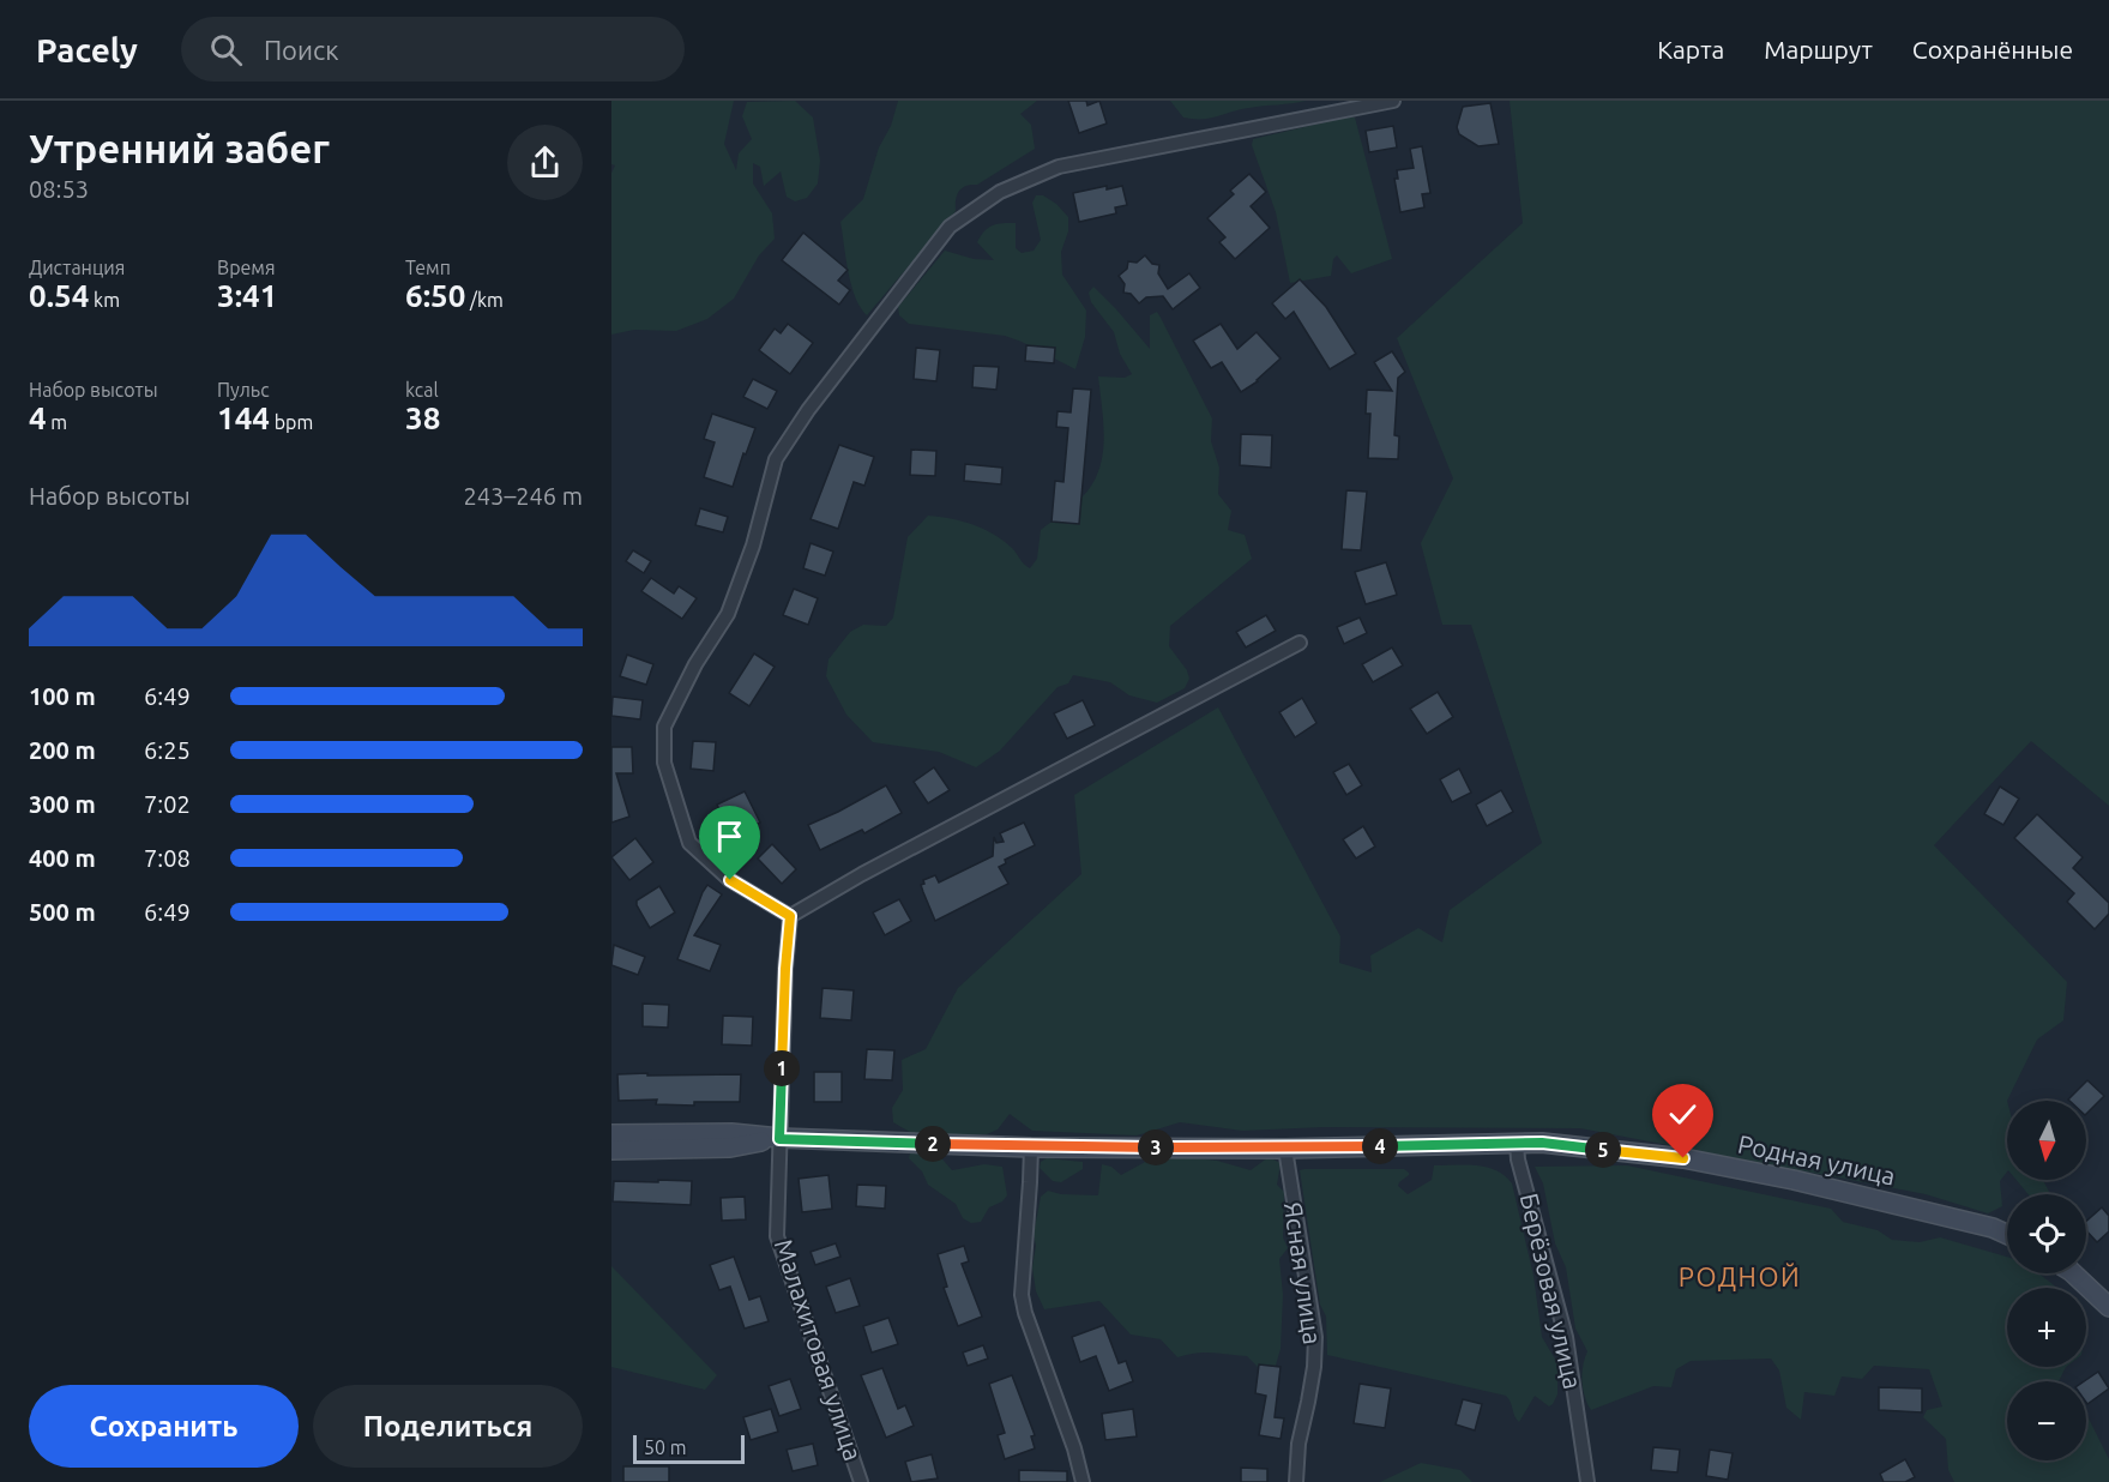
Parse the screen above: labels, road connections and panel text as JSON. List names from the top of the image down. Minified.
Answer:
{"streets":{"street":["Родная улица","Ясная улица","Берёзовая улица","Малахитовая улица"]},"crossings":[["Родная улица","Ясная улица"],["Родная улица","Берёзовая улица"],["Родная улица","Малахитовая улица"]],"districts":["РОДНОЙ"],"scale_bar":"50 m","north":"bottom","page":{"header":"Pacely","search":"Поиск","nav":["Карта","Маршрут","Сохранённые"],"heading":["Утренний забег","08:53"],"stats":[["Дистанция","0.54 km"],["Время","3:41"],["Темп","6:50 /km"],["Набор высоты","4 m"],["Пульс","144 bpm"],["kcal","38"]],"chart":["Набор высоты","243–246 m"],"list":[{"name":"100 m","note":"6:49"},{"name":"200 m","note":"6:25"},{"name":"300 m","note":"7:02"},{"name":"400 m","note":"7:08"},{"name":"500 m","note":"6:49"}],"pins":["1","2","4","3","5"],"map_buttons":["+","−"],"buttons":["Сохранить","Поделиться"],"scale":"50 m"}}
